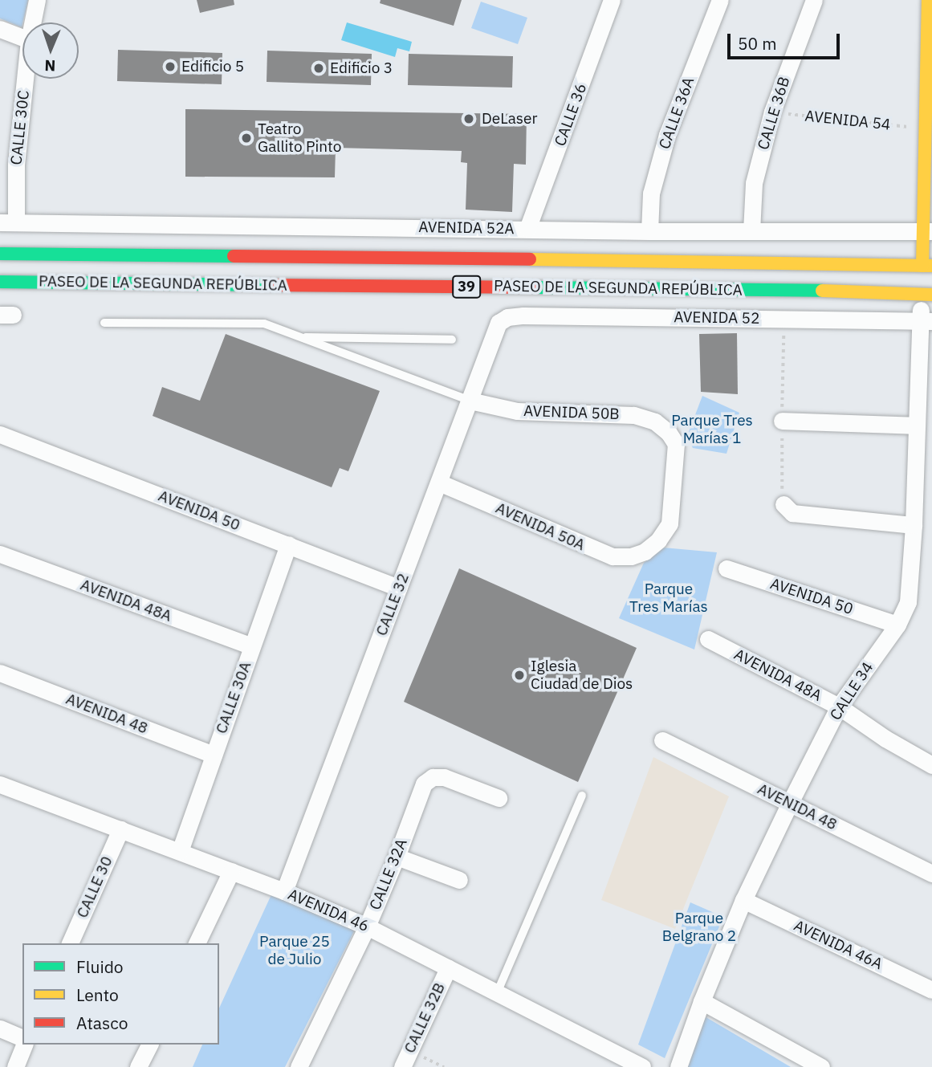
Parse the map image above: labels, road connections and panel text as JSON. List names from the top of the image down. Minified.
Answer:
{"streets":{"main road":["PASEO DE LA SEGUNDA REPÚBLICA","39"],"street":["CALLE 36A","CALLE 36B","CALLE 36","CALLE 30C","AVENIDA 52A","AVENIDA 52","AVENIDA 50B","AVENIDA 50","AVENIDA 50A","AVENIDA 48A","CALLE 32","CALLE 34","CALLE 30A","AVENIDA 48","CALLE 32A","CALLE 30","AVENIDA 46","AVENIDA 46A","CALLE 32B"],"path":["AVENIDA 54"]},"crossings":[["CALLE 36A","AVENIDA 52A"],["CALLE 36B","AVENIDA 54"],["CALLE 36B","AVENIDA 52A"],["CALLE 36","AVENIDA 52A"],["CALLE 30C","AVENIDA 52A"],["PASEO DE LA SEGUNDA REPÚBLICA","CALLE 34"],["AVENIDA 52","CALLE 32"],["AVENIDA 52","CALLE 34"],["AVENIDA 50B","AVENIDA 50A"],["AVENIDA 50B","CALLE 32"],["AVENIDA 50","CALLE 32"],["AVENIDA 50","CALLE 34"],["AVENIDA 50","CALLE 30A"],["AVENIDA 50A","CALLE 32"],["AVENIDA 48A","CALLE 34"],["AVENIDA 48A","CALLE 30A"],["CALLE 32","AVENIDA 46"],["CALLE 34","AVENIDA 48"],["CALLE 34","AVENIDA 46A"],["CALLE 30A","AVENIDA 48"],["CALLE 30A","AVENIDA 46"],["CALLE 32A","AVENIDA 46"],["CALLE 30","AVENIDA 46"],["AVENIDA 46","CALLE 32B"]],"parks":["Parque Tres Marías 1","Parque Tres Marías","Parque Belgrano 2","Parque 25 de Julio"],"places":["Edificio 5","Edificio 3","DeLaser","Teatro Gallito Pinto","Iglesia Ciudad de Dios"],"legend":["Fluido","Lento","Atasco"],"scale_bar":"50 m","north":"bottom"}
